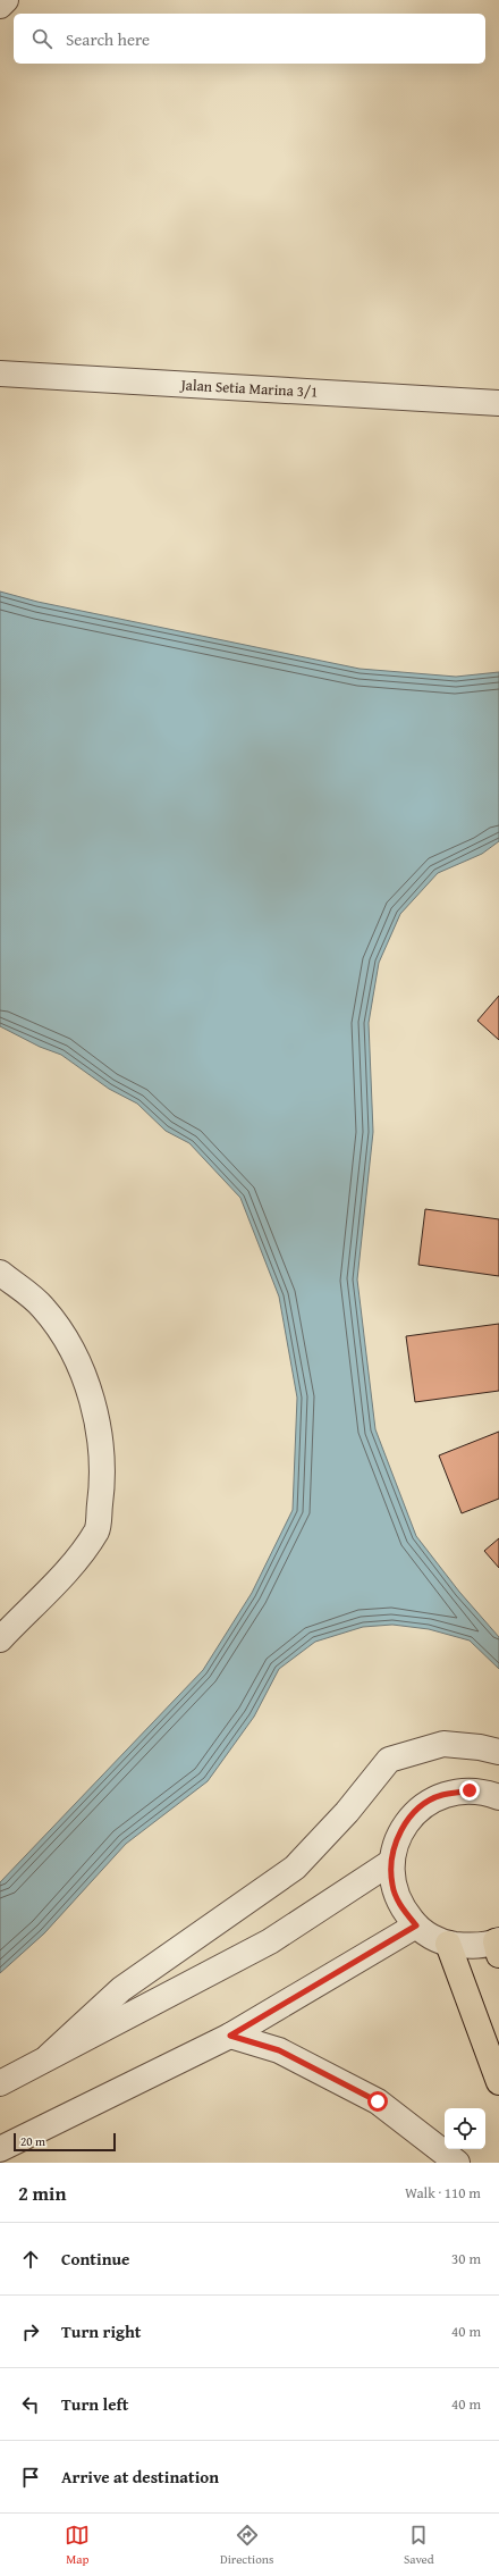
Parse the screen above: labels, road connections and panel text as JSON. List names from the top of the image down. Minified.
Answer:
{"streets":{"street":["Jalan Setia Marina 3/1"]},"scale_bar":"20 m","page":{"search":"Search here","scale":"20 m","heading":["2 min","Walk · 110 m"],"list":[["Continue","30 m"],["Turn right","40 m"],["Turn left","40 m"],"Arrive at destination"],"nav":["Map","Directions","Saved"]}}
